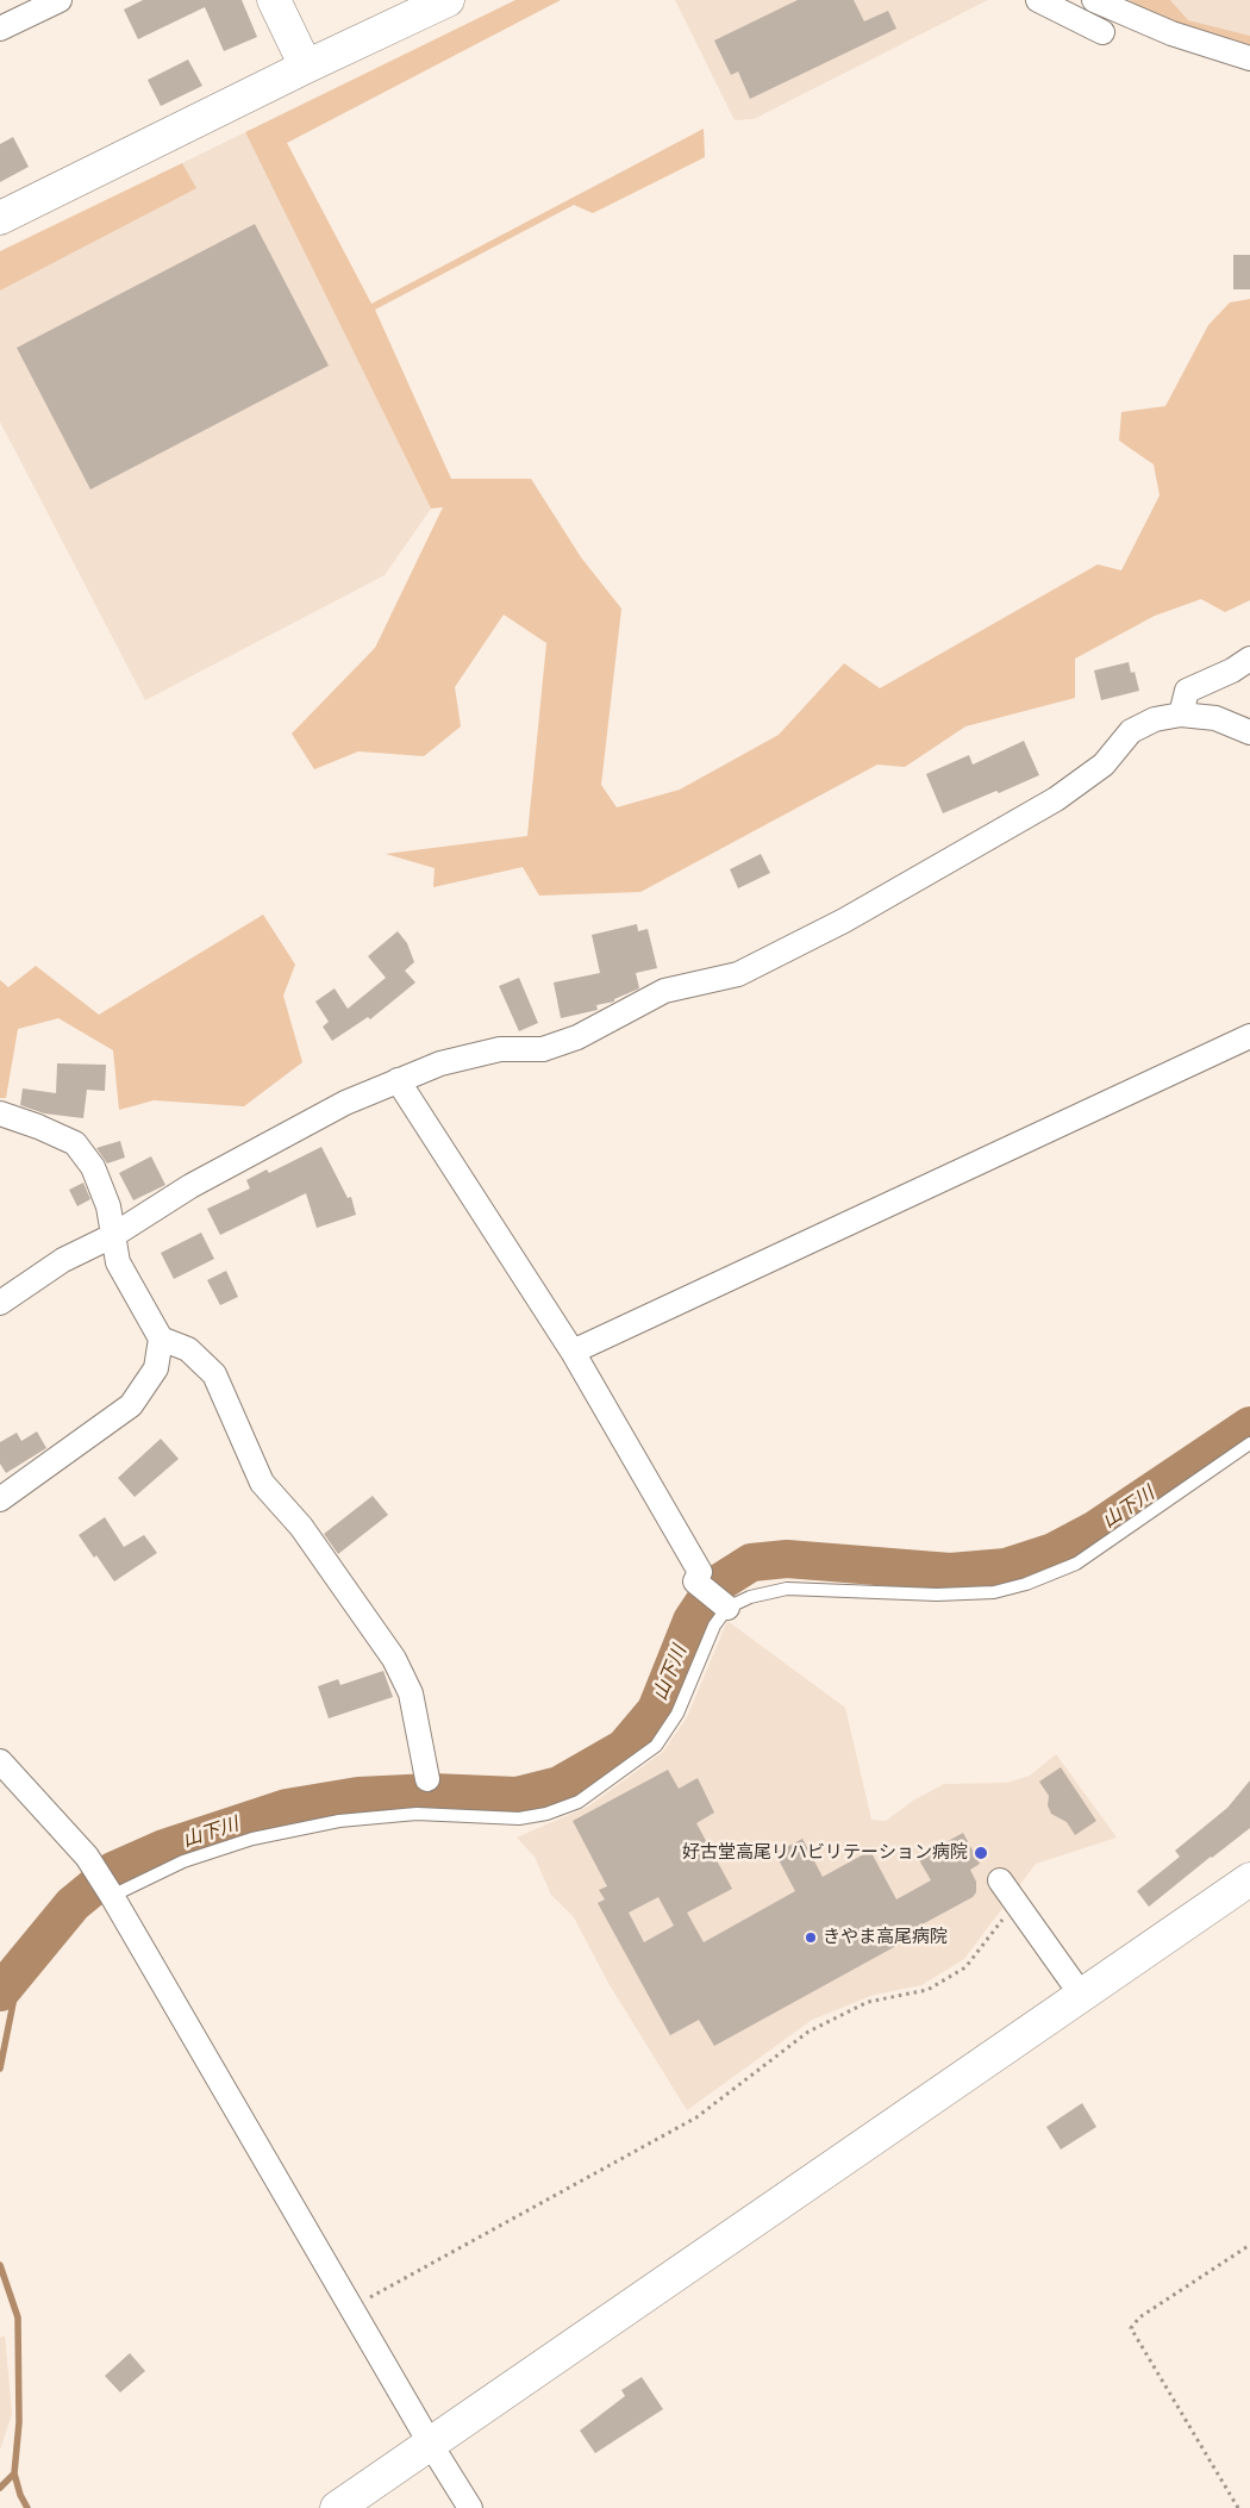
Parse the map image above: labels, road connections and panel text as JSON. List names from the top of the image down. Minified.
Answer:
{"water":["山下川"],"places":["好古堂高尾リハビリテーション病院","きやま高尾病院"]}
